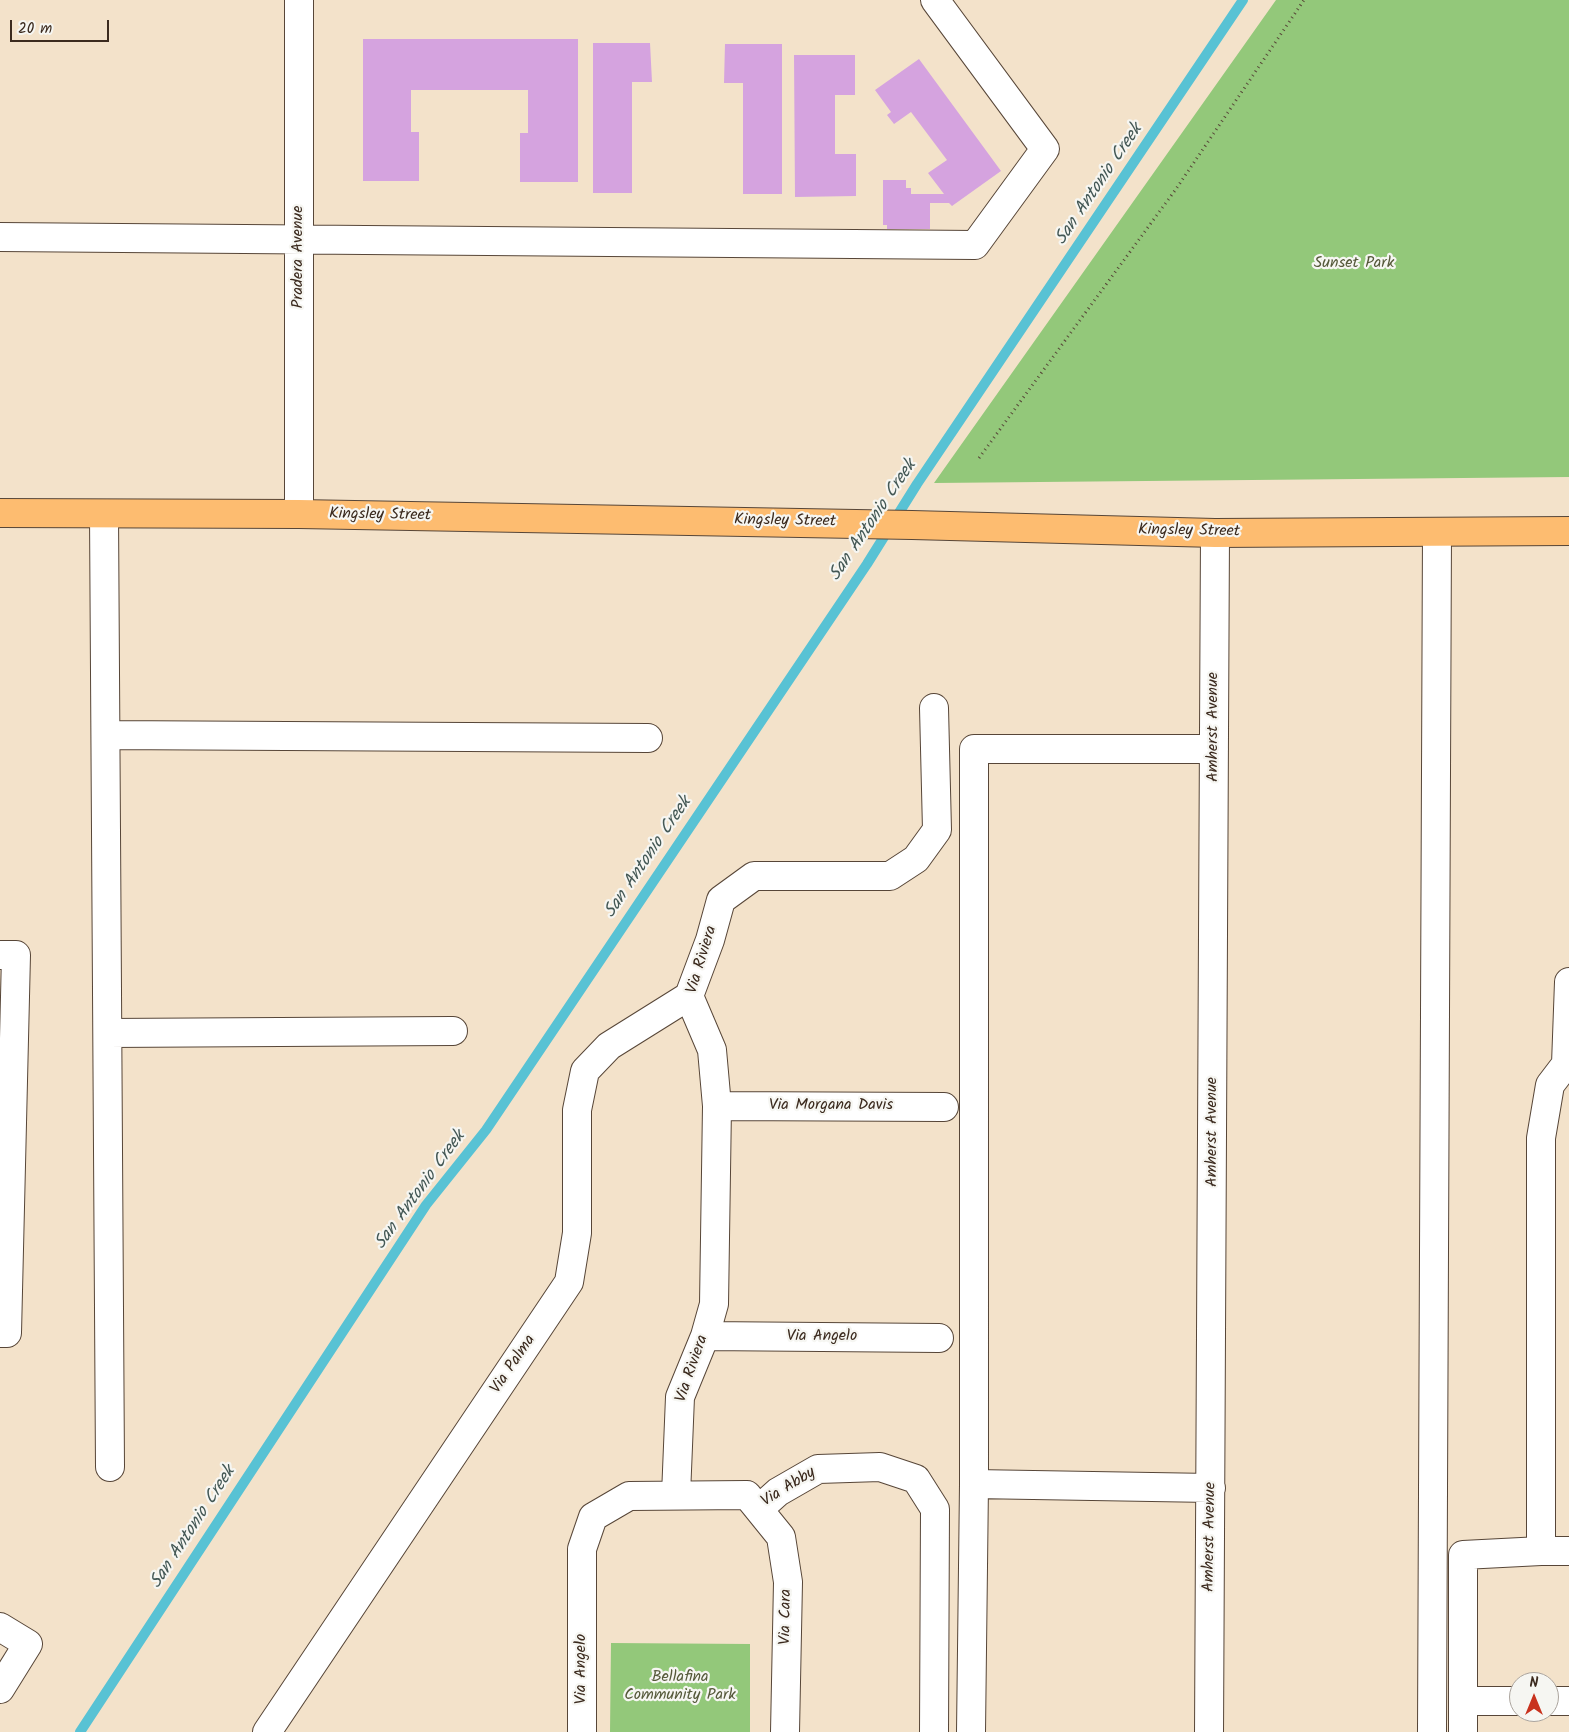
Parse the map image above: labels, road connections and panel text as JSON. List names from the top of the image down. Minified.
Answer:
{"streets":{"main road":["Kingsley Street"],"street":["Pradera Avenue","Amherst Avenue","Via Riviera","Via Morgana Davis","Via Angelo","Via Palma","Via Abby","Via Cara"]},"crossings":[["Pradera Avenue","Kingsley Street"],["Kingsley Street","Amherst Avenue"],["Via Riviera","Via Morgana Davis"],["Via Riviera","Via Angelo"],["Via Riviera","Via Palma"],["Via Riviera","Via Abby"],["Via Angelo","Via Abby"],["Via Abby","Via Cara"]],"water":["San Antonio Creek"],"parks":["Sunset Park","Bellafina Community Park"],"scale_bar":"20 m","north":"top"}
